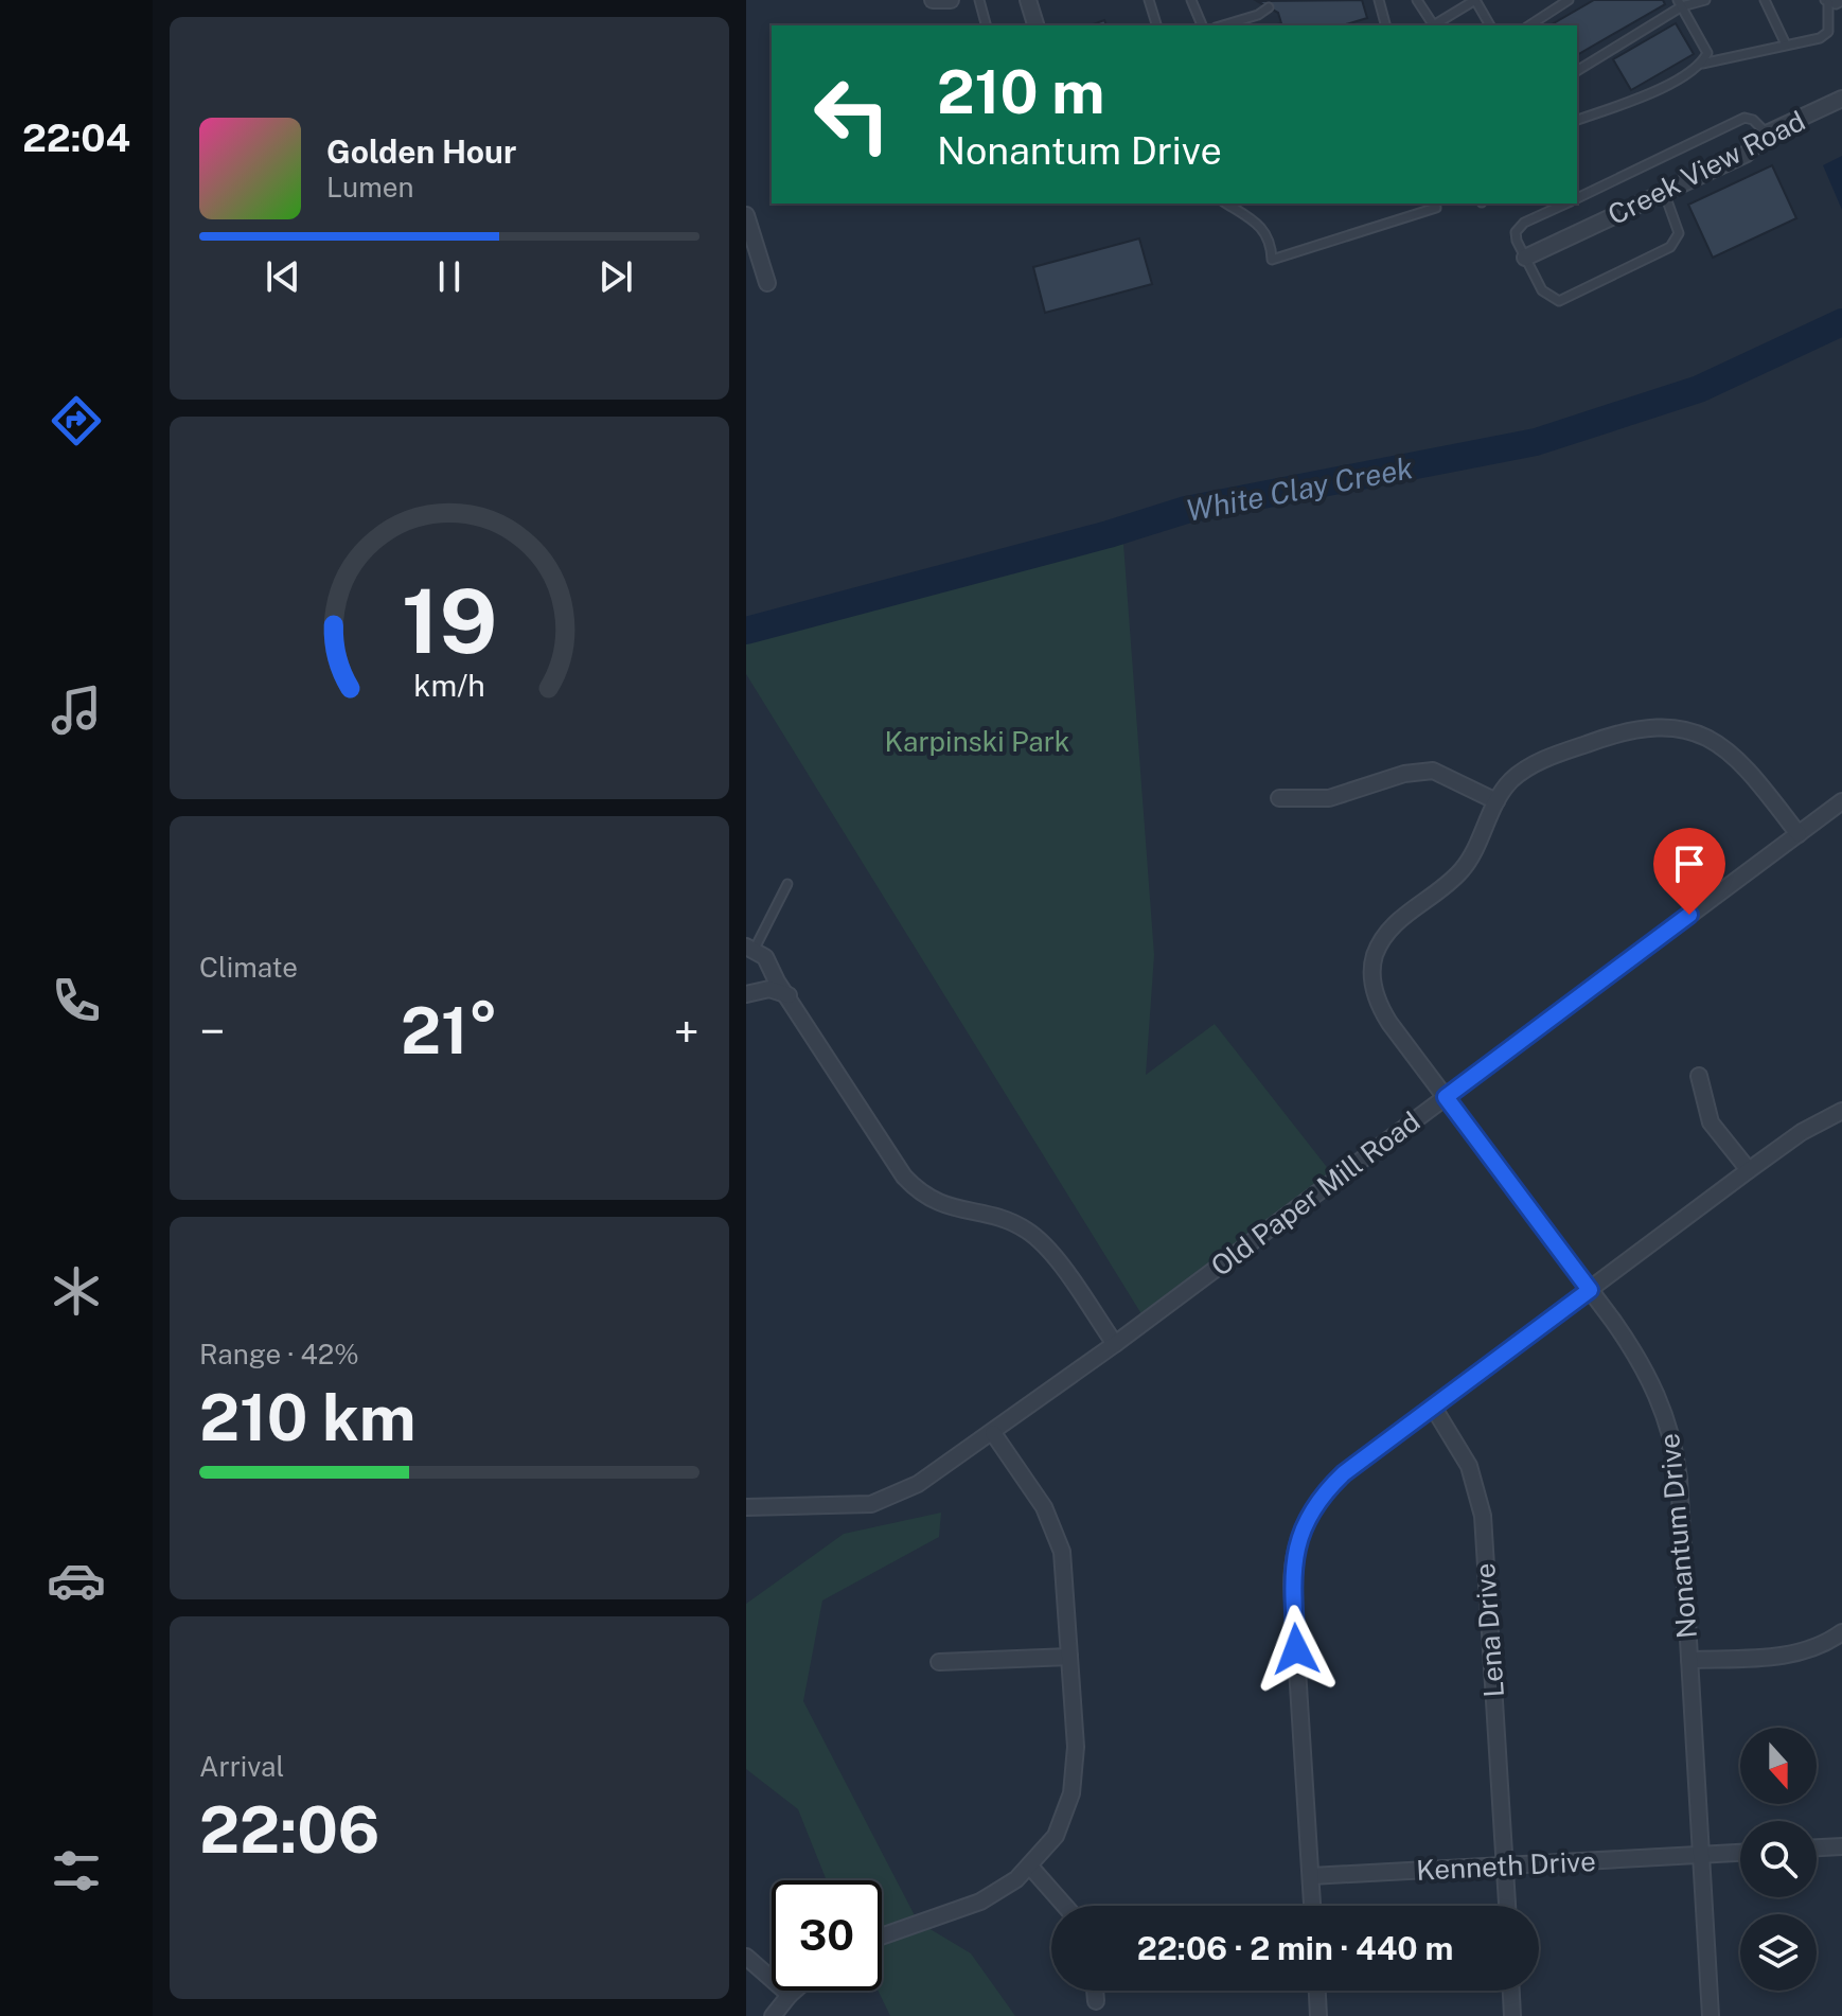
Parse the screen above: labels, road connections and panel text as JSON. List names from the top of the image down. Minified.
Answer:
{"streets":{"street":["Creek View Road","Old Paper Mill Road","Nonantum Drive","Lena Drive","Kenneth Drive"]},"crossings":[["Old Paper Mill Road","Nonantum Drive"],["Nonantum Drive","Kenneth Drive"],["Lena Drive","Kenneth Drive"]],"water":["White Clay Creek"],"parks":["Karpinski Park"],"north":"bottom","page":{"tabs":"22:04","turn":["210 m","Nonantum Drive"],"song":["Golden Hour","Lumen"],"tile":["Climate",["Range · 42%","210 km"],["Arrival","22:06"]],"heat":["−","21°","+"],"limit":"30","trip":"22:06 · 2 min · 440 m","gauge":["19","km/h"]}}
